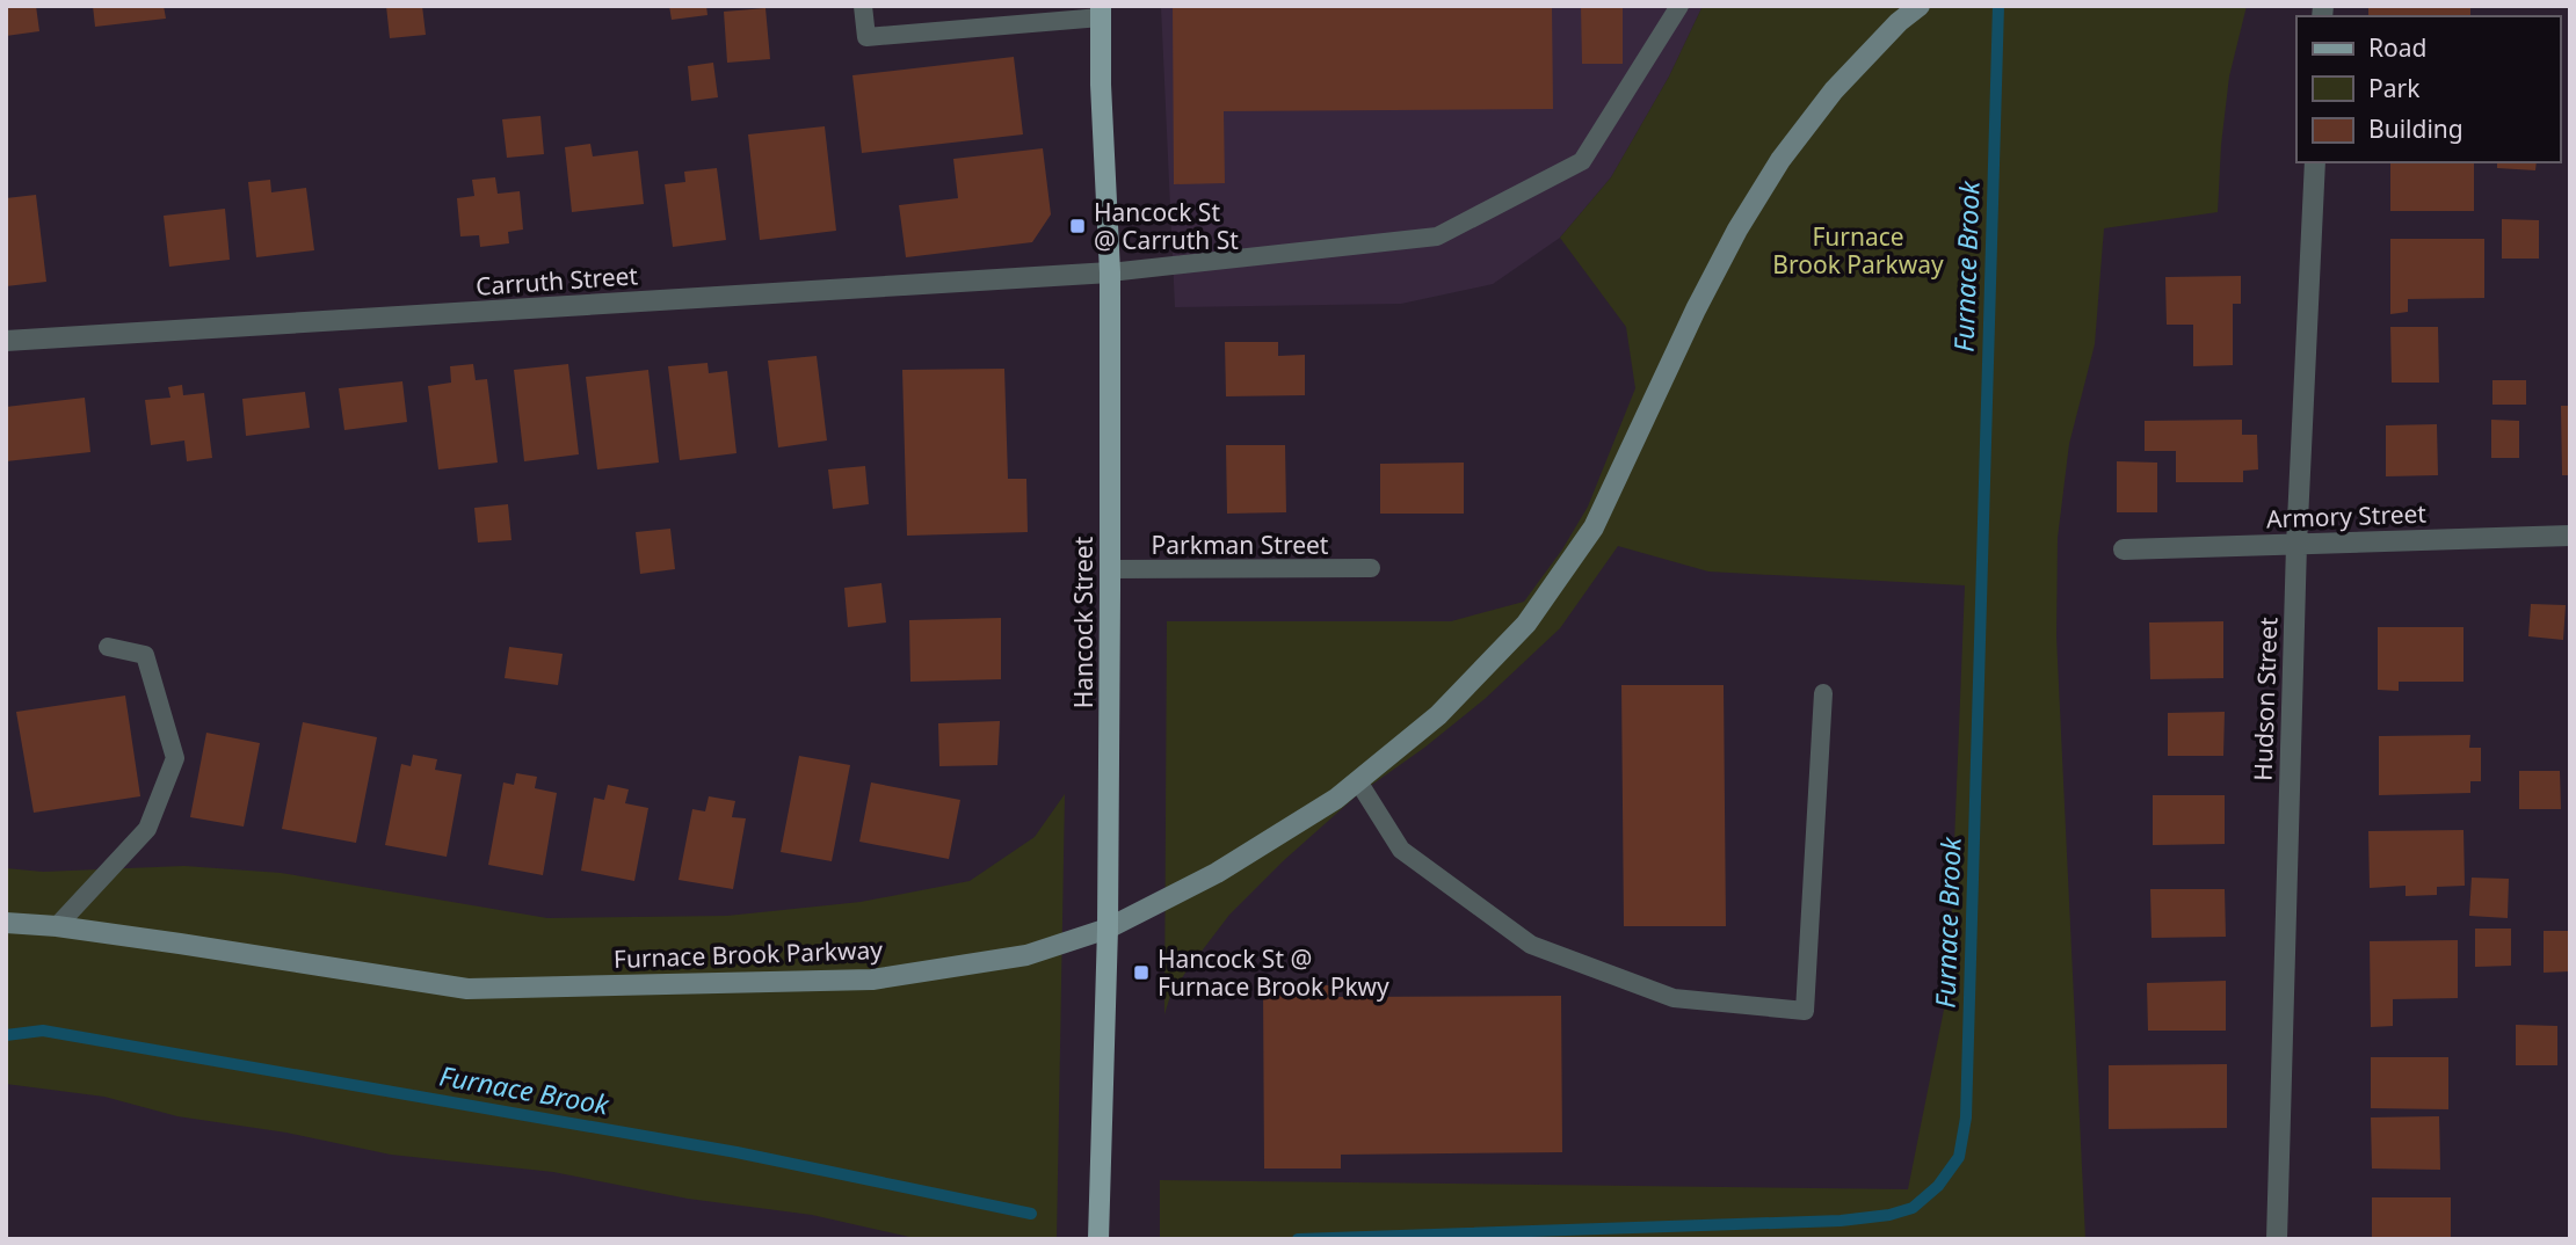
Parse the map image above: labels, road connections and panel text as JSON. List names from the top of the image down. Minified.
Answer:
{"streets":{"main road":["Hancock Street","Furnace Brook Parkway"],"street":["Carruth Street","Armory Street","Hudson Street"],"lane":["Parkman Street"]},"crossings":[["Carruth Street","Hancock Street"],["Armory Street","Hudson Street"],["Parkman Street","Hancock Street"],["Hancock Street","Furnace Brook Parkway"]],"water":["Furnace Brook"],"parks":["Furnace Brook Parkway"],"places":{"transit":["Hancock St @ Carruth St","Hancock St @ Furnace Brook Pkwy"]},"legend":["Road","Park","Building"]}
